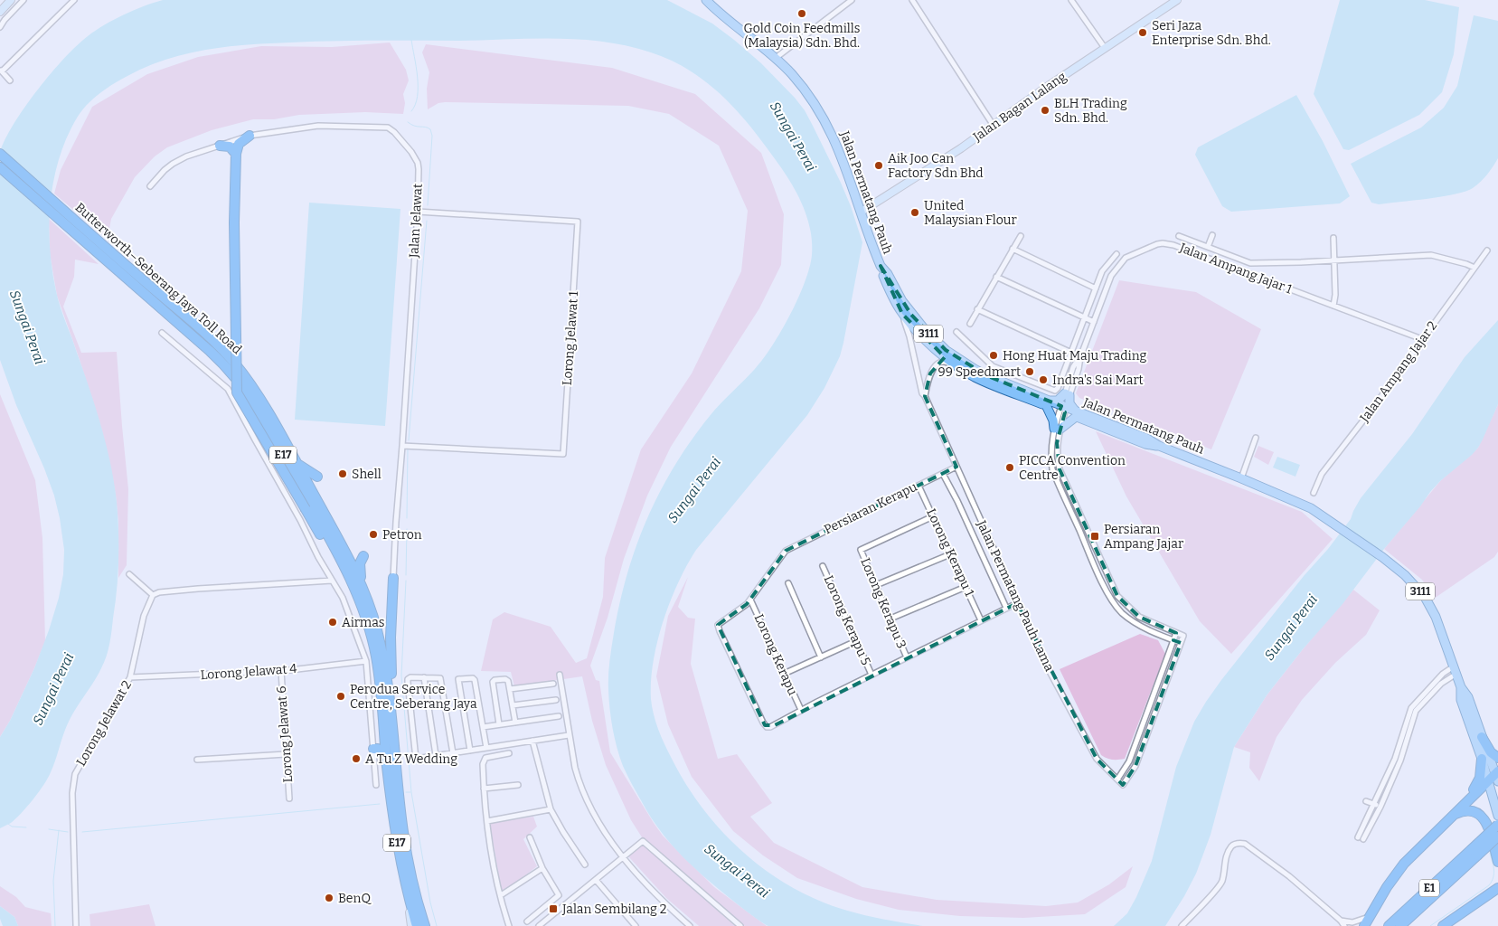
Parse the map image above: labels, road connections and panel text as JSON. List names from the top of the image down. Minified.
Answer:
{"streets":{"highway":["Butterworth–Seberang Jaya Toll Road","E17","E1"],"main road":["Jalan Bagan Lalang","Jalan Permatang Pauh","3111"],"street":["Jalan Jelawat","Jalan Ampang Jajar 1","Lorong Jelawat 1","Jalan Ampang Jajar 2","Persiaran Kerapu","Lorong Kerapu 1","Jalan Permatang Pauh Lama","Lorong Kerapu 3","Lorong Kerapu 5","Lorong Kerapu","Lorong Jelawat 4","Lorong Jelawat 2","Lorong Jelawat 6"]},"crossings":[["Jalan Bagan Lalang","Jalan Permatang Pauh"],["Jalan Permatang Pauh","Jalan Ampang Jajar 1"],["Jalan Jelawat","Lorong Jelawat 1"],["Jalan Ampang Jajar 1","Jalan Ampang Jajar 2"],["Persiaran Kerapu","Lorong Kerapu 1"],["Persiaran Kerapu","Jalan Permatang Pauh Lama"],["Persiaran Kerapu","Lorong Kerapu"],["Lorong Kerapu 1","Lorong Kerapu 3"],["Lorong Jelawat 4","Lorong Jelawat 2"],["Lorong Jelawat 4","Lorong Jelawat 6"]],"water":["Sungai Perai"],"places":{"other":["Gold Coin Feedmills (Malaysia) Sdn. Bhd.","Seri Jaza Enterprise Sdn. Bhd.","BLH Trading Sdn. Bhd.","Aik Joo Can Factory Sdn Bhd","United Malaysian Flour","Hong Huat Maju Trading","99 Speedmart","Indra's Sai Mart","PICCA Convention Centre","Shell","Petron","Airmas","Perodua Service Centre, Seberang Jaya","A Tu Z Wedding","BenQ"],"transit":["Persiaran Ampang Jajar","Jalan Sembilang 2"]}}
